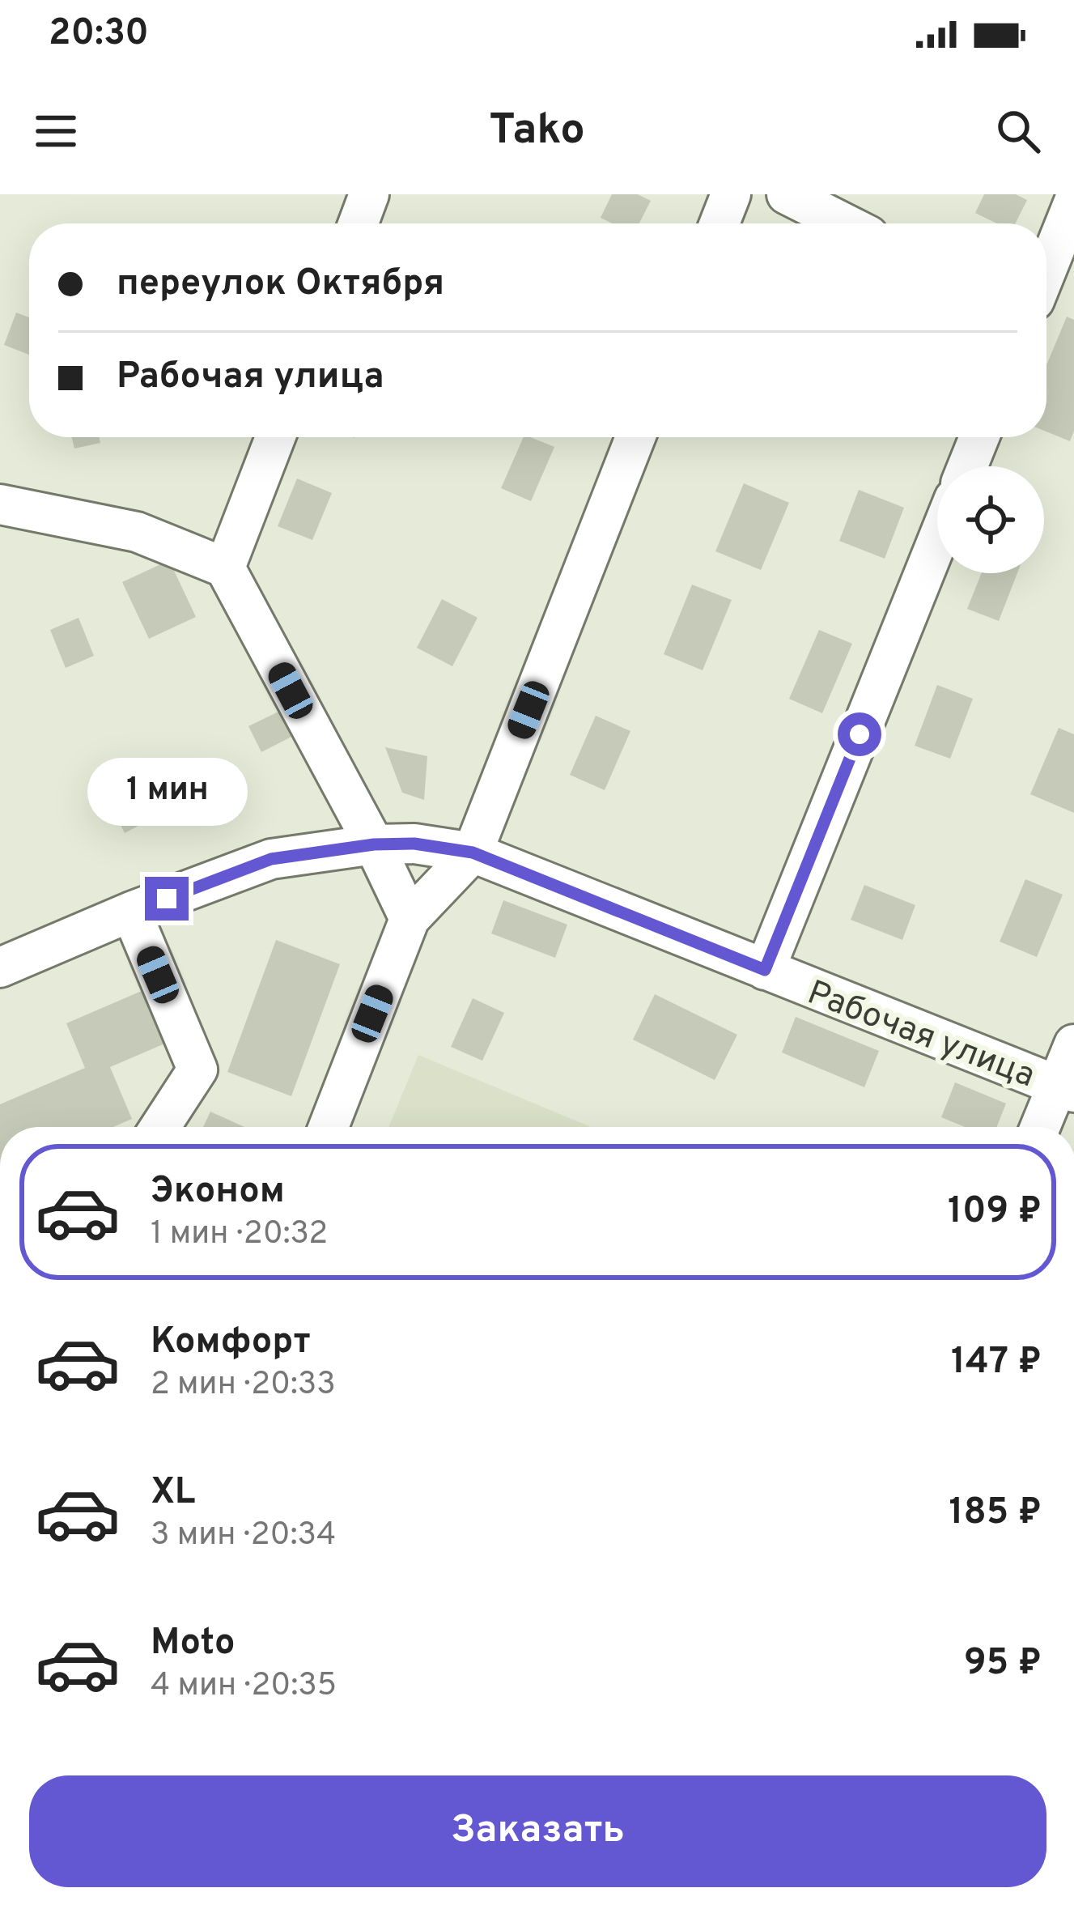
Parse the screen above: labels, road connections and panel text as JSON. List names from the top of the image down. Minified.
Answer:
{"streets":{"street":["Рабочая улица"]},"page":{"status":"20:30","header":"Tako","banner":["переулок Октября","Рабочая улица"],"bubble":"1 мин","list":[{"name":"Эконом","note":"1 мин · 20:32","value":"109 ₽"},{"name":"Комфорт","note":"2 мин · 20:33","value":"147 ₽"},{"name":"XL","note":"3 мин · 20:34","value":"185 ₽"},{"name":"Moto","note":"4 мин · 20:35","value":"95 ₽"}],"buttons":"Заказать"}}
